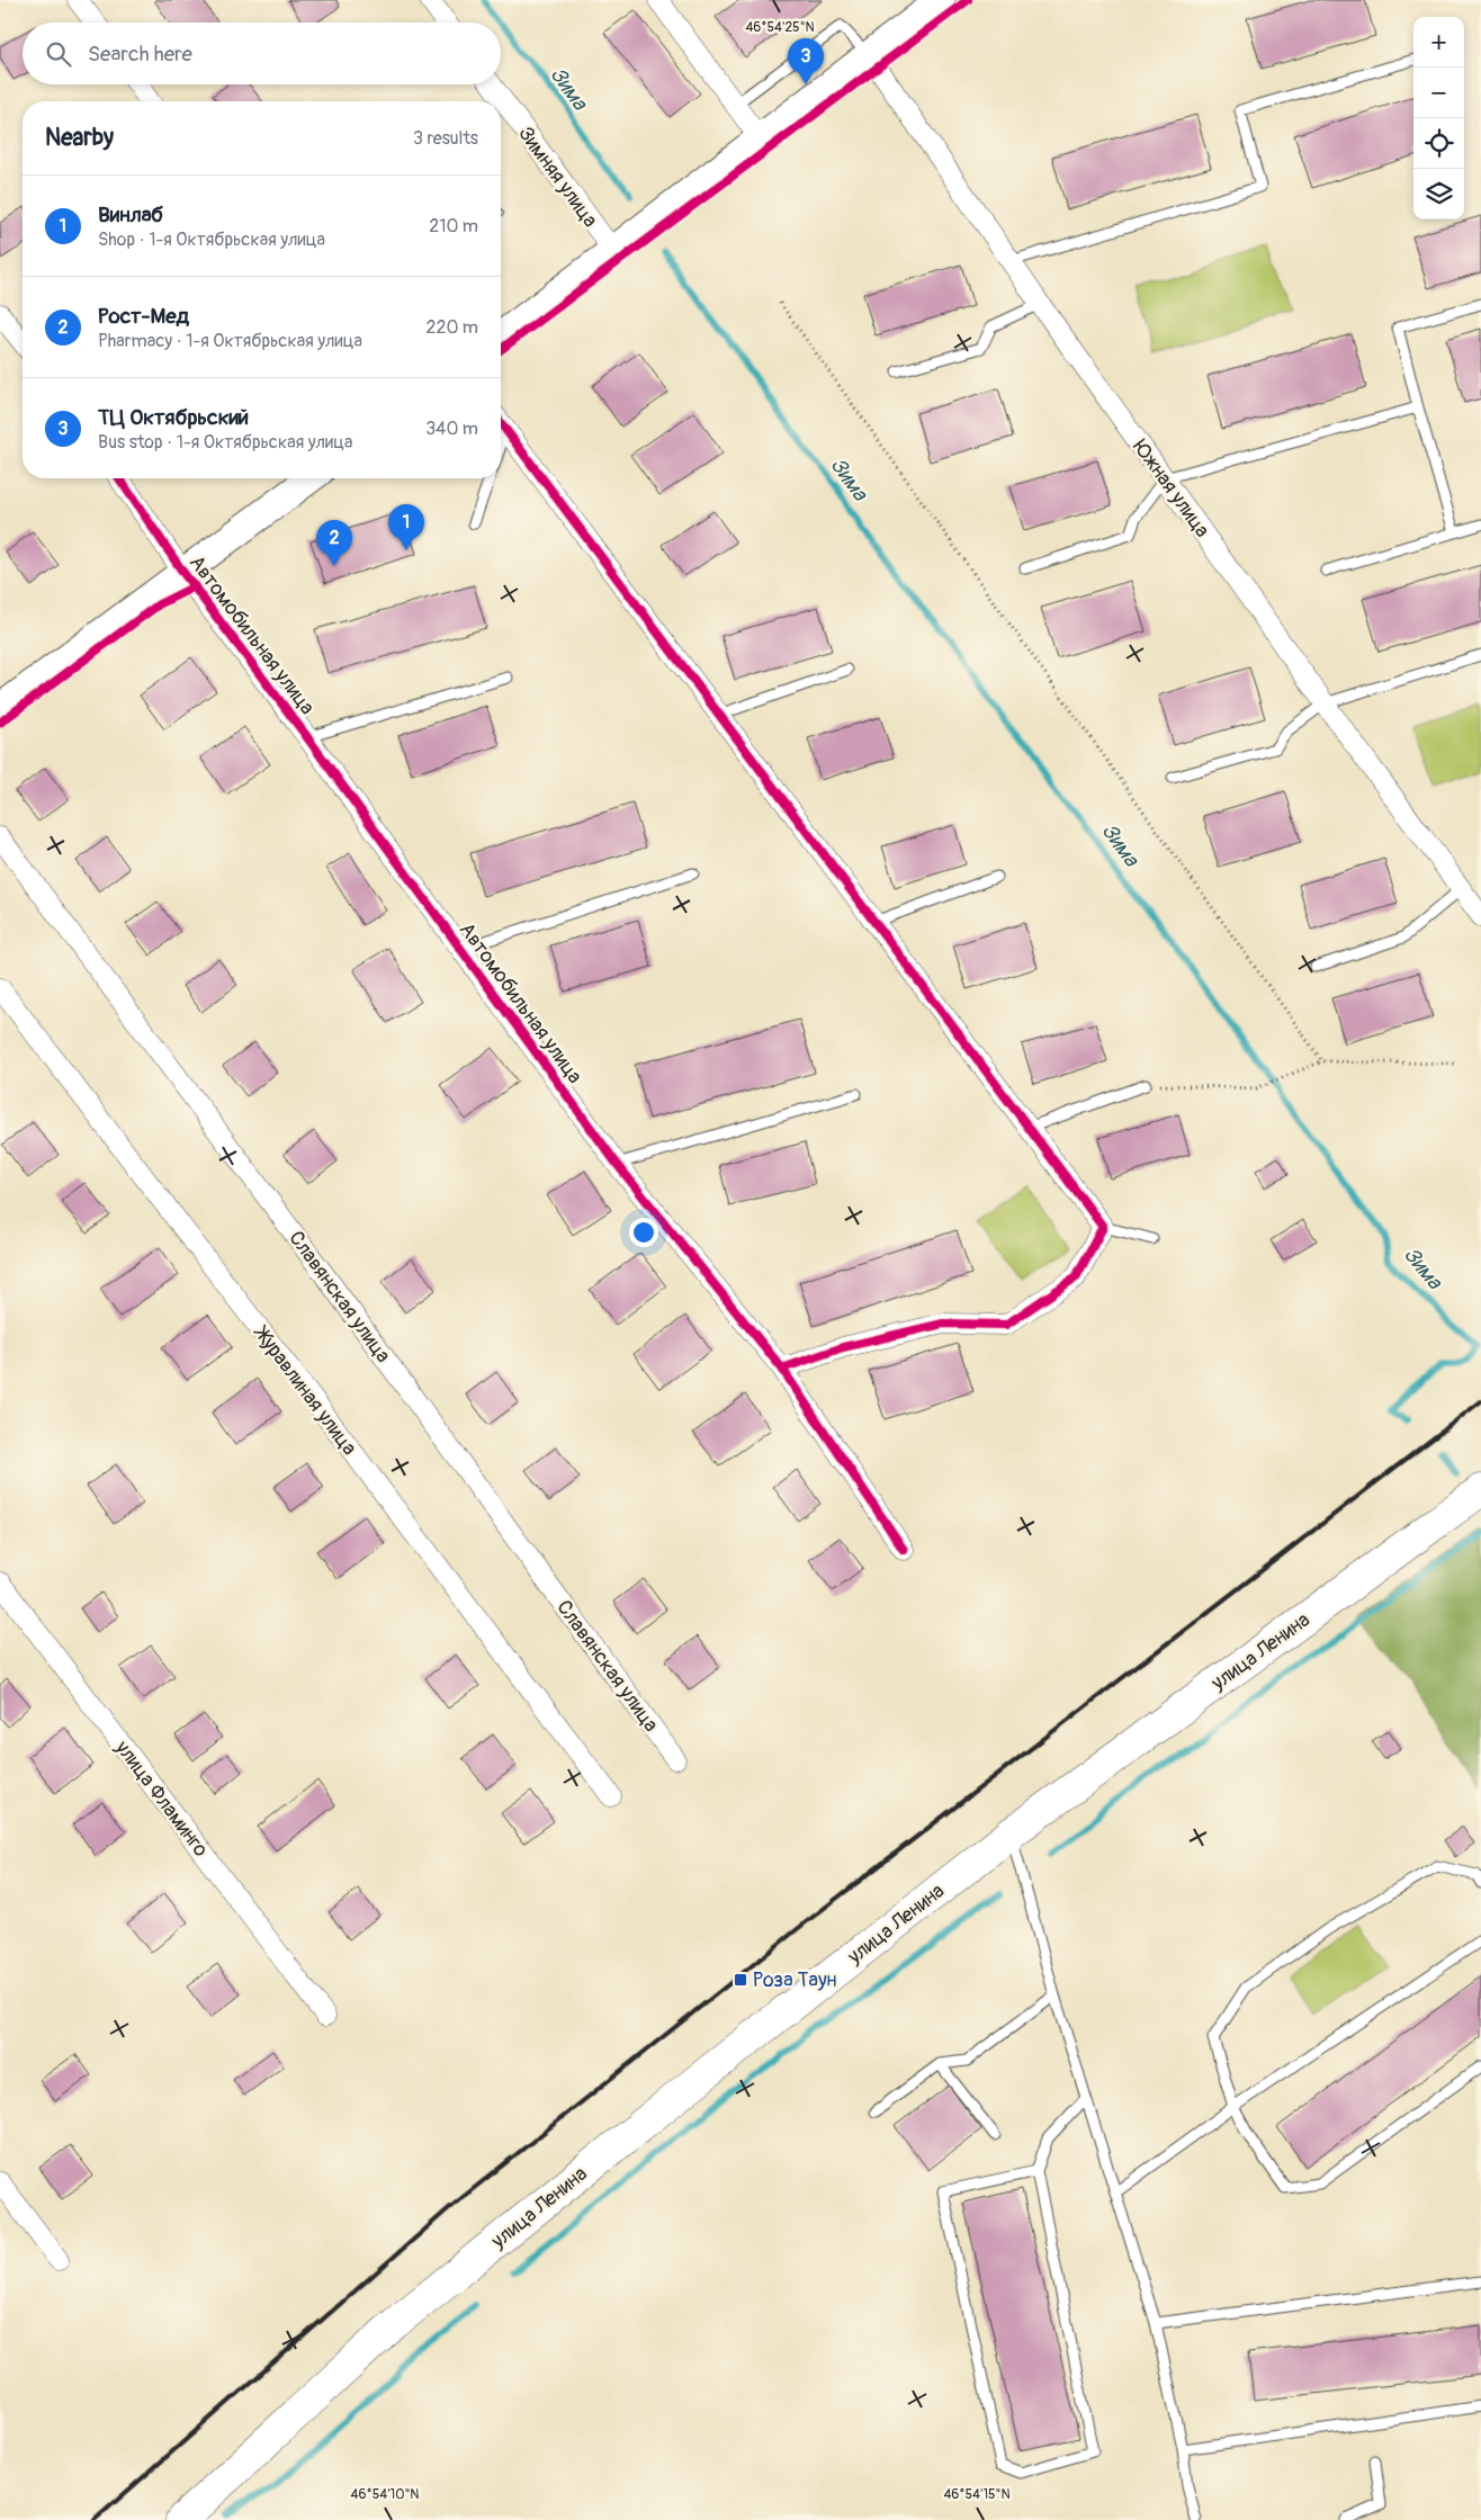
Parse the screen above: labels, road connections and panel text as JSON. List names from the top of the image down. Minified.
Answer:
{"streets":{"main road":["улица Ленина"],"street":["Зимняя улица","Южная улица","Автомобильная улица","Славянская улица","Журавлиная улица","улица Фламинго"]},"water":["Зима"],"places":{"transit":["Роза Таун"]},"page":{"map_buttons":["+","−"],"search":"Search here","pins":["3","1","2"],"heading":["Nearby","3 results"],"list":[{"mark":"1","name":"Винлаб","note":"Shop · 1-я Октябрьская улица","value":"210 m"},{"mark":"2","name":"Рост-Мед","note":"Pharmacy · 1-я Октябрьская улица","value":"220 m"},{"mark":"3","name":"ТЦ Октябрьский","note":"Bus stop · 1-я Октябрьская улица","value":"340 m"}]},"coordinates":["46°54'25\"N","46°54'10\"N","46°54'15\"N"]}
